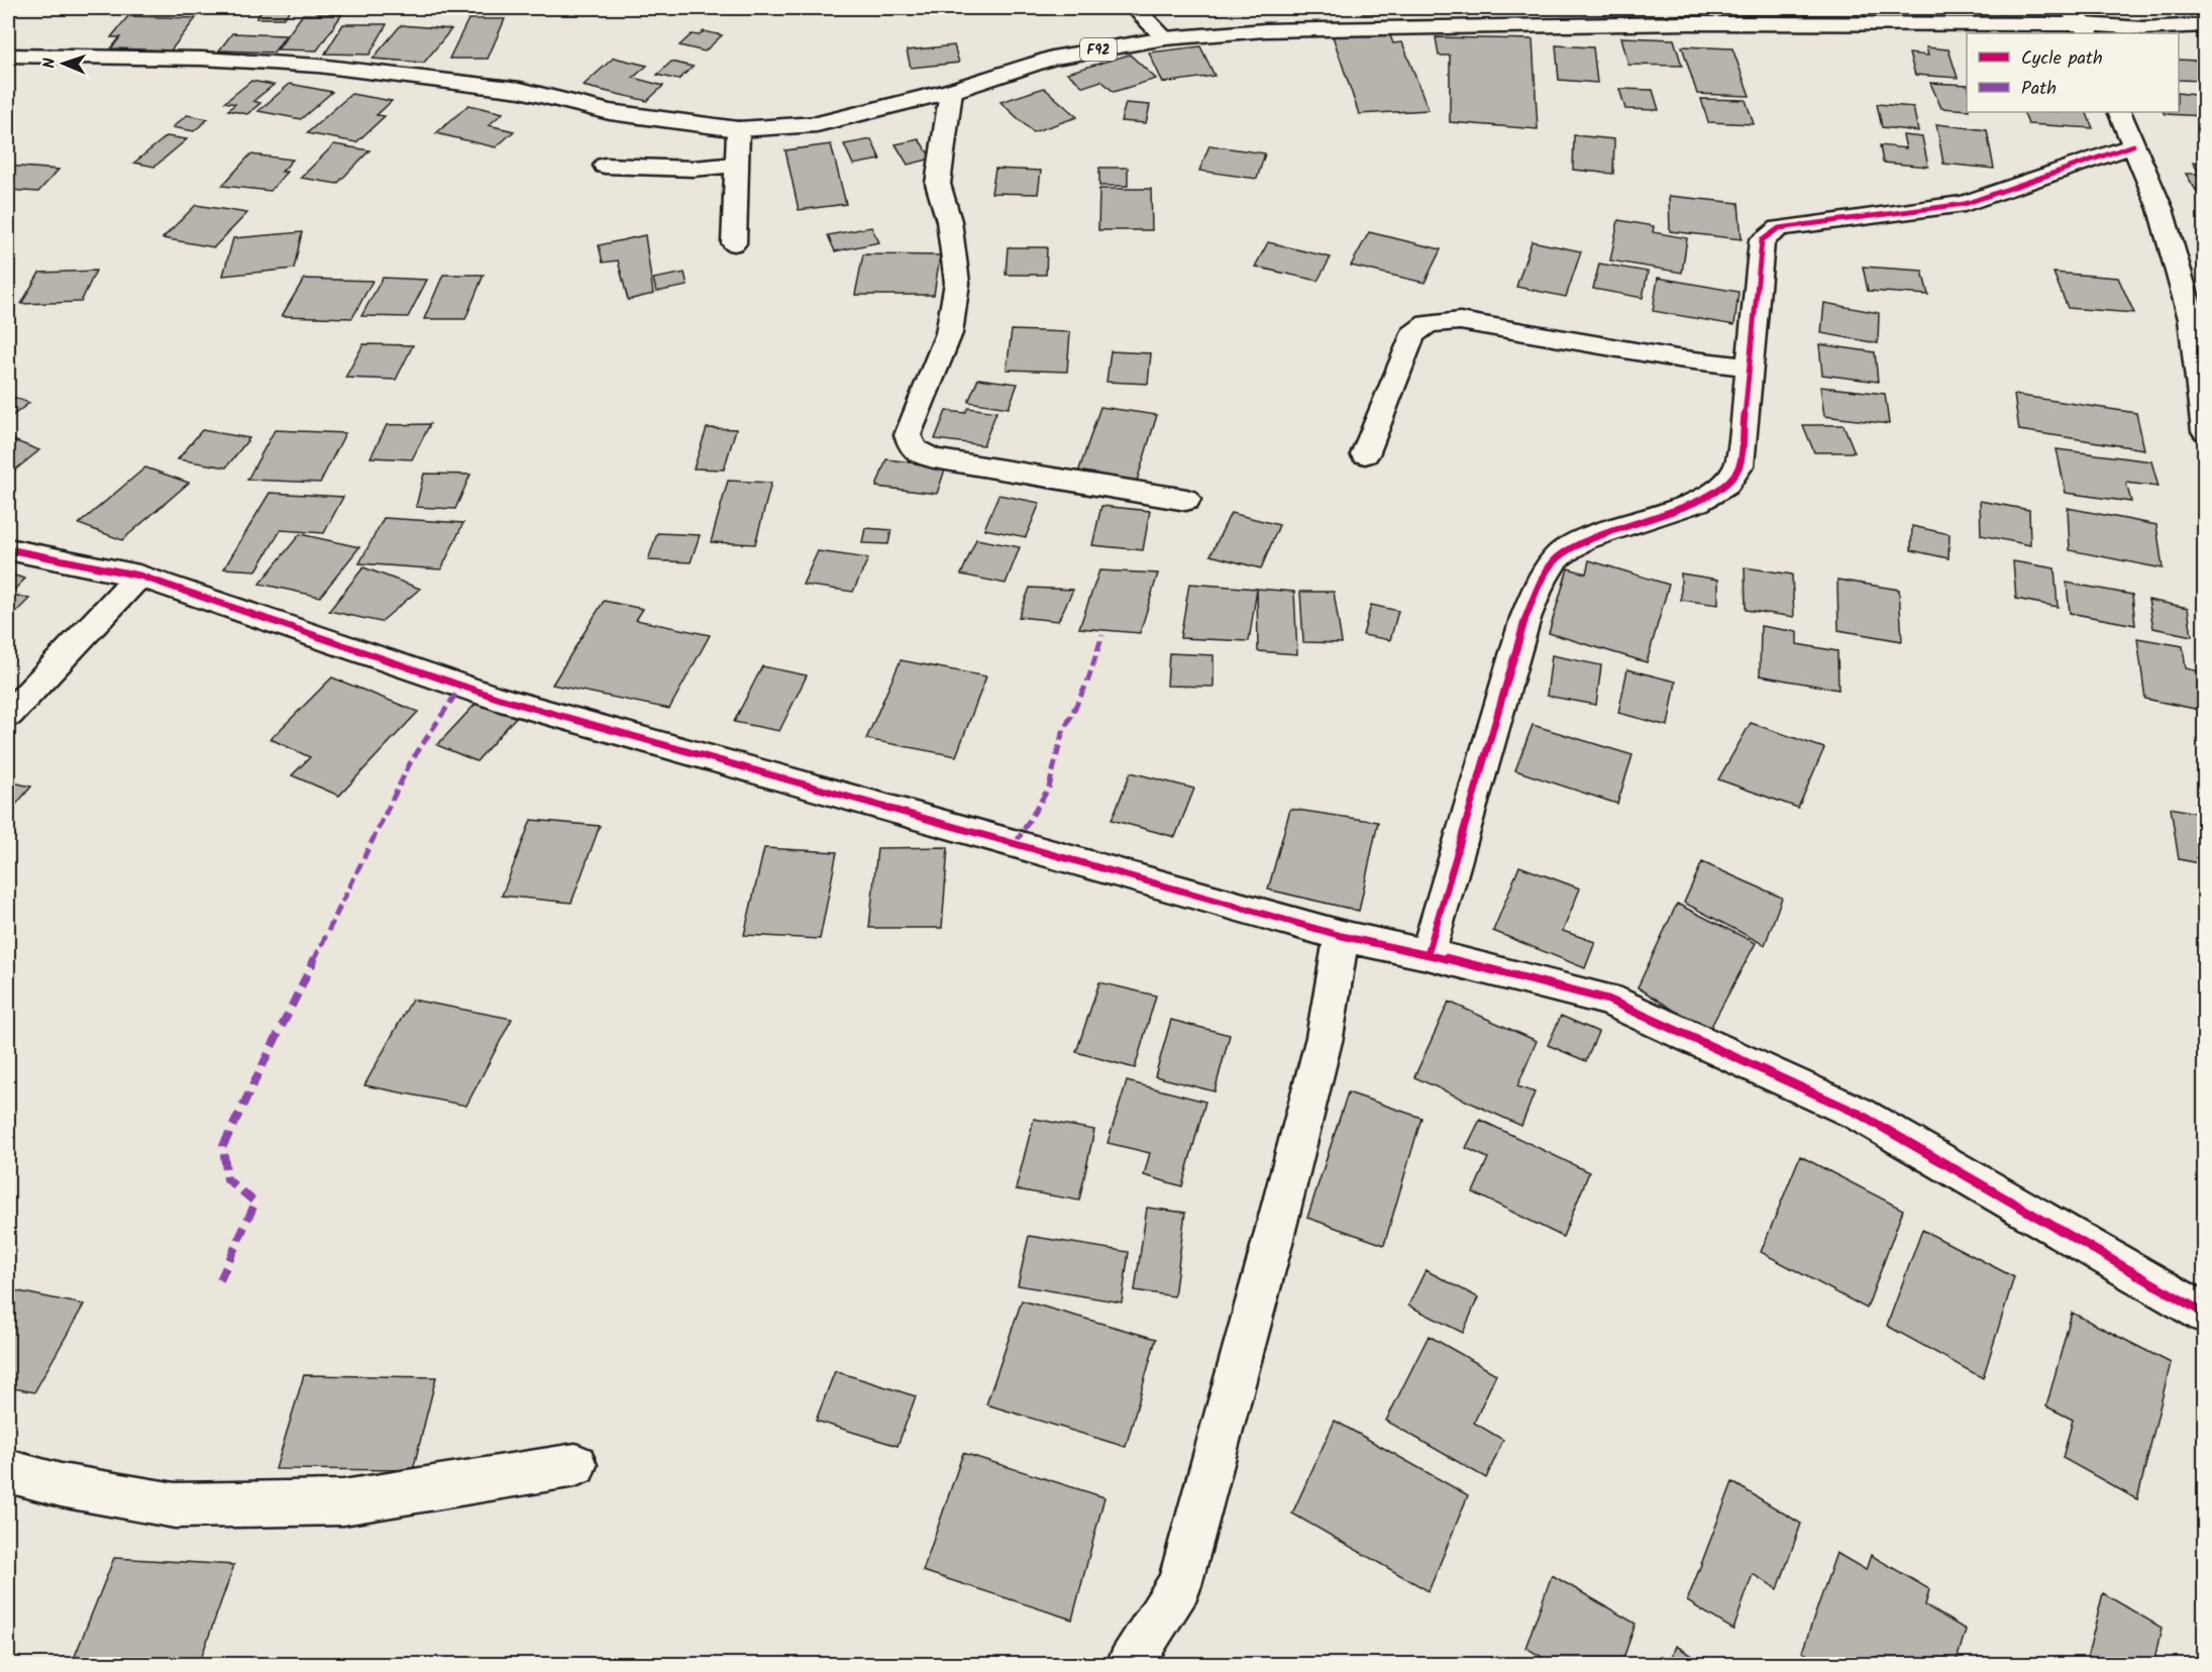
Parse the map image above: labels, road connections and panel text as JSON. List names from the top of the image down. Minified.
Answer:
{"streets":{"street":["F92"]},"legend":["Cycle path","Path"],"north":"left"}
